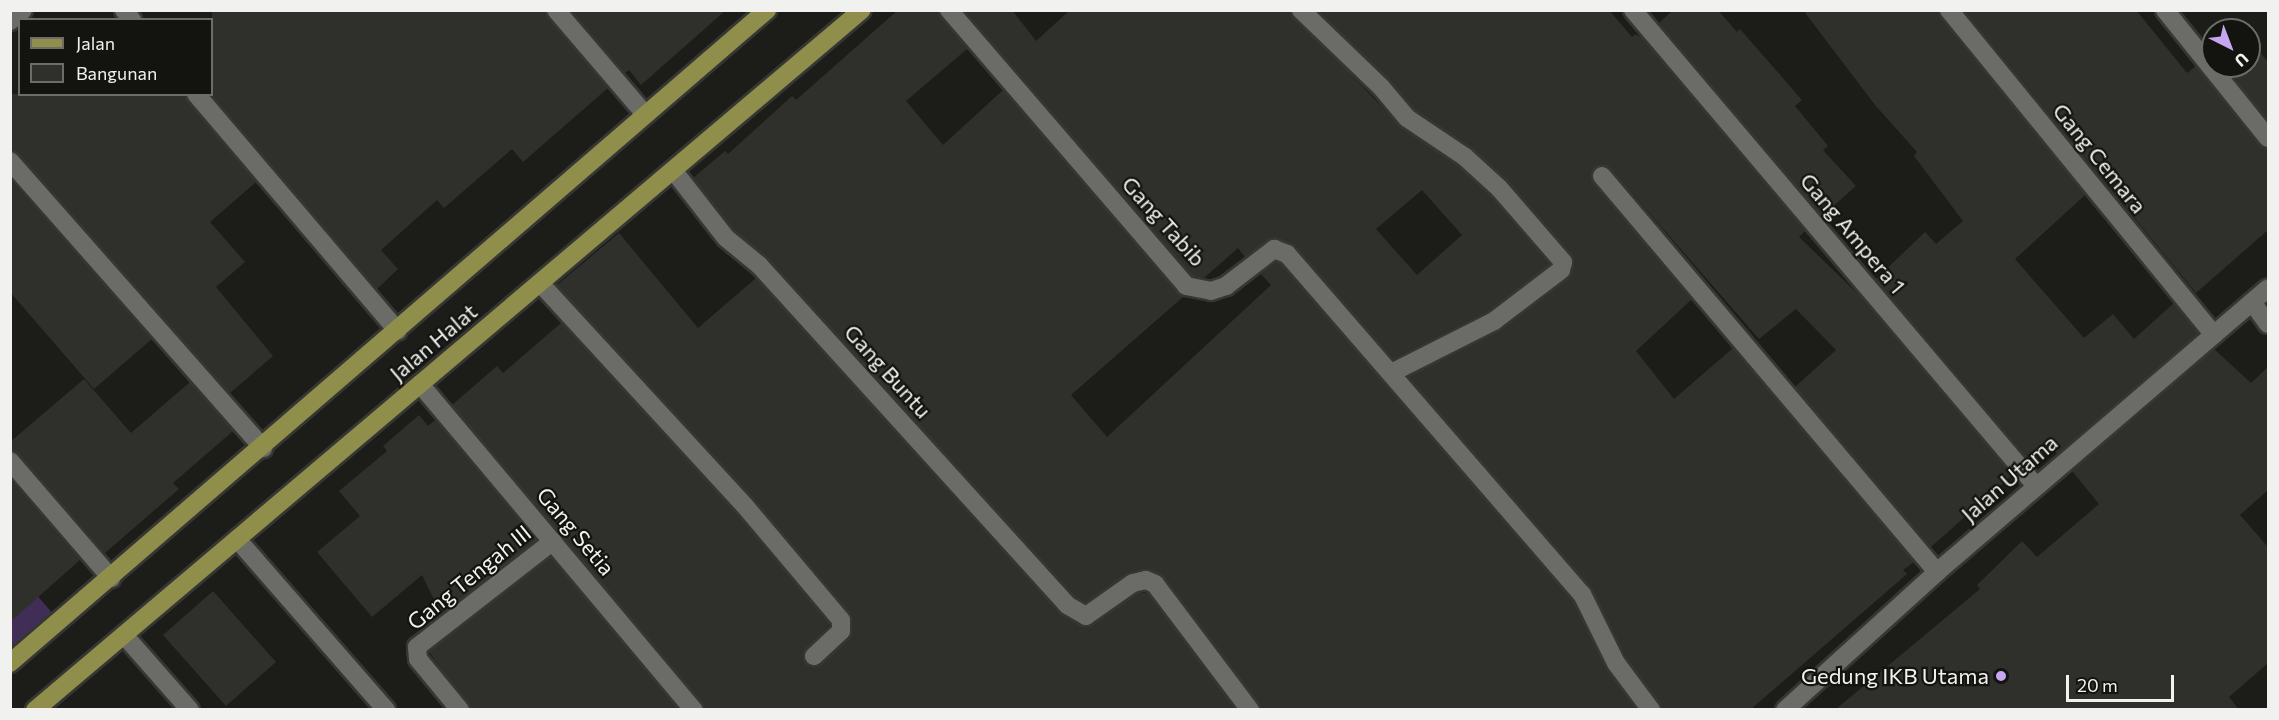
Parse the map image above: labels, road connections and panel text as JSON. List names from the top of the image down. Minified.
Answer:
{"streets":{"main road":["Jalan Halat"],"street":["Gang Cemara","Gang Tabib","Gang Ampera 1","Gang Buntu","Jalan Utama","Gang Setia","Gang Tengah III"]},"crossings":[["Gang Cemara","Jalan Utama"],["Gang Ampera 1","Jalan Utama"],["Jalan Halat","Gang Buntu"],["Jalan Halat","Gang Setia"],["Gang Setia","Gang Tengah III"]],"places":["Gedung IKB Utama"],"legend":["Jalan","Bangunan"],"scale_bar":"20 m","north":"bottom right"}
